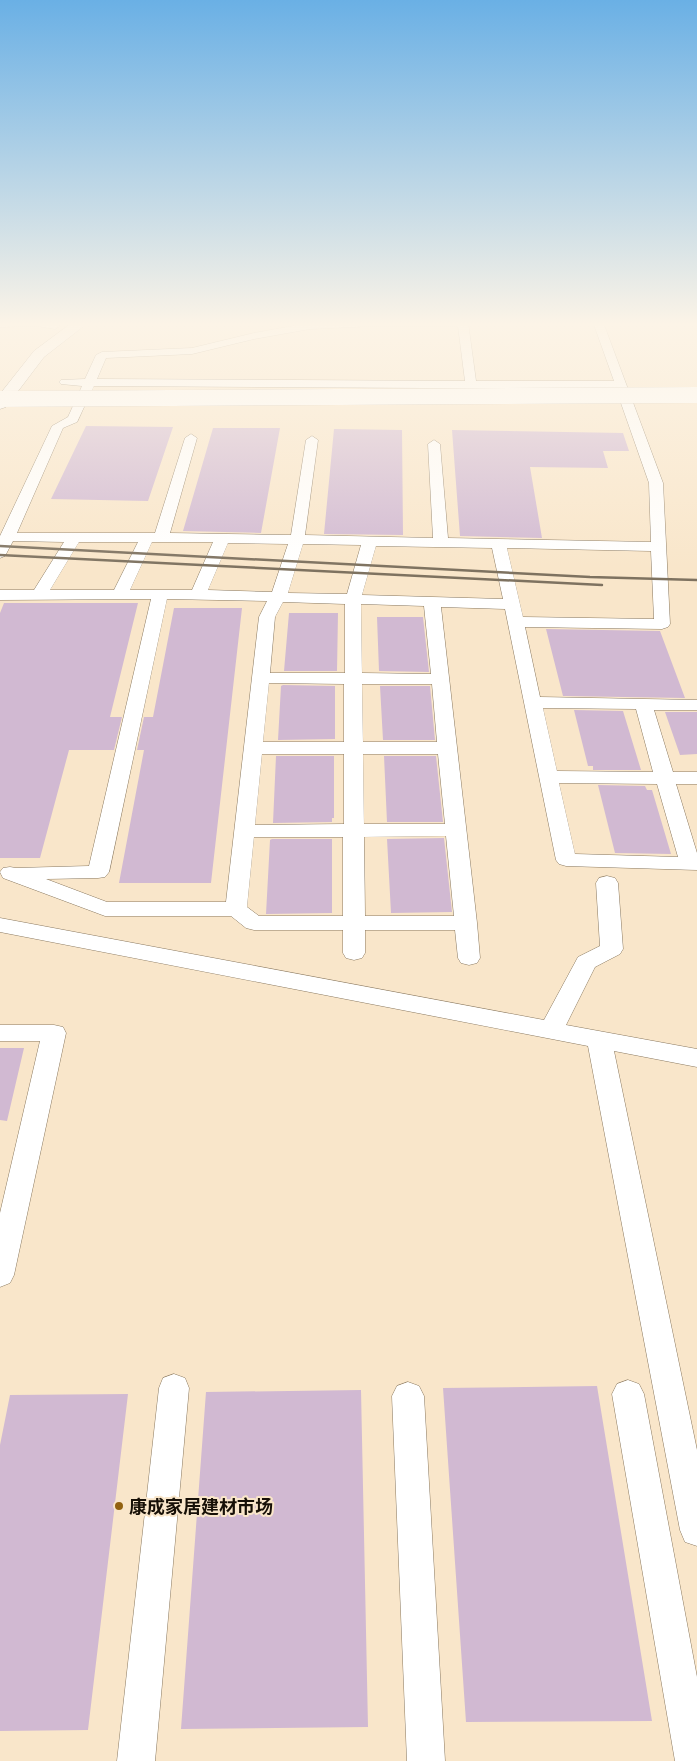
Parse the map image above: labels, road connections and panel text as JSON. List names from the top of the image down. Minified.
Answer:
{"places":["康成家居建材市场"]}
